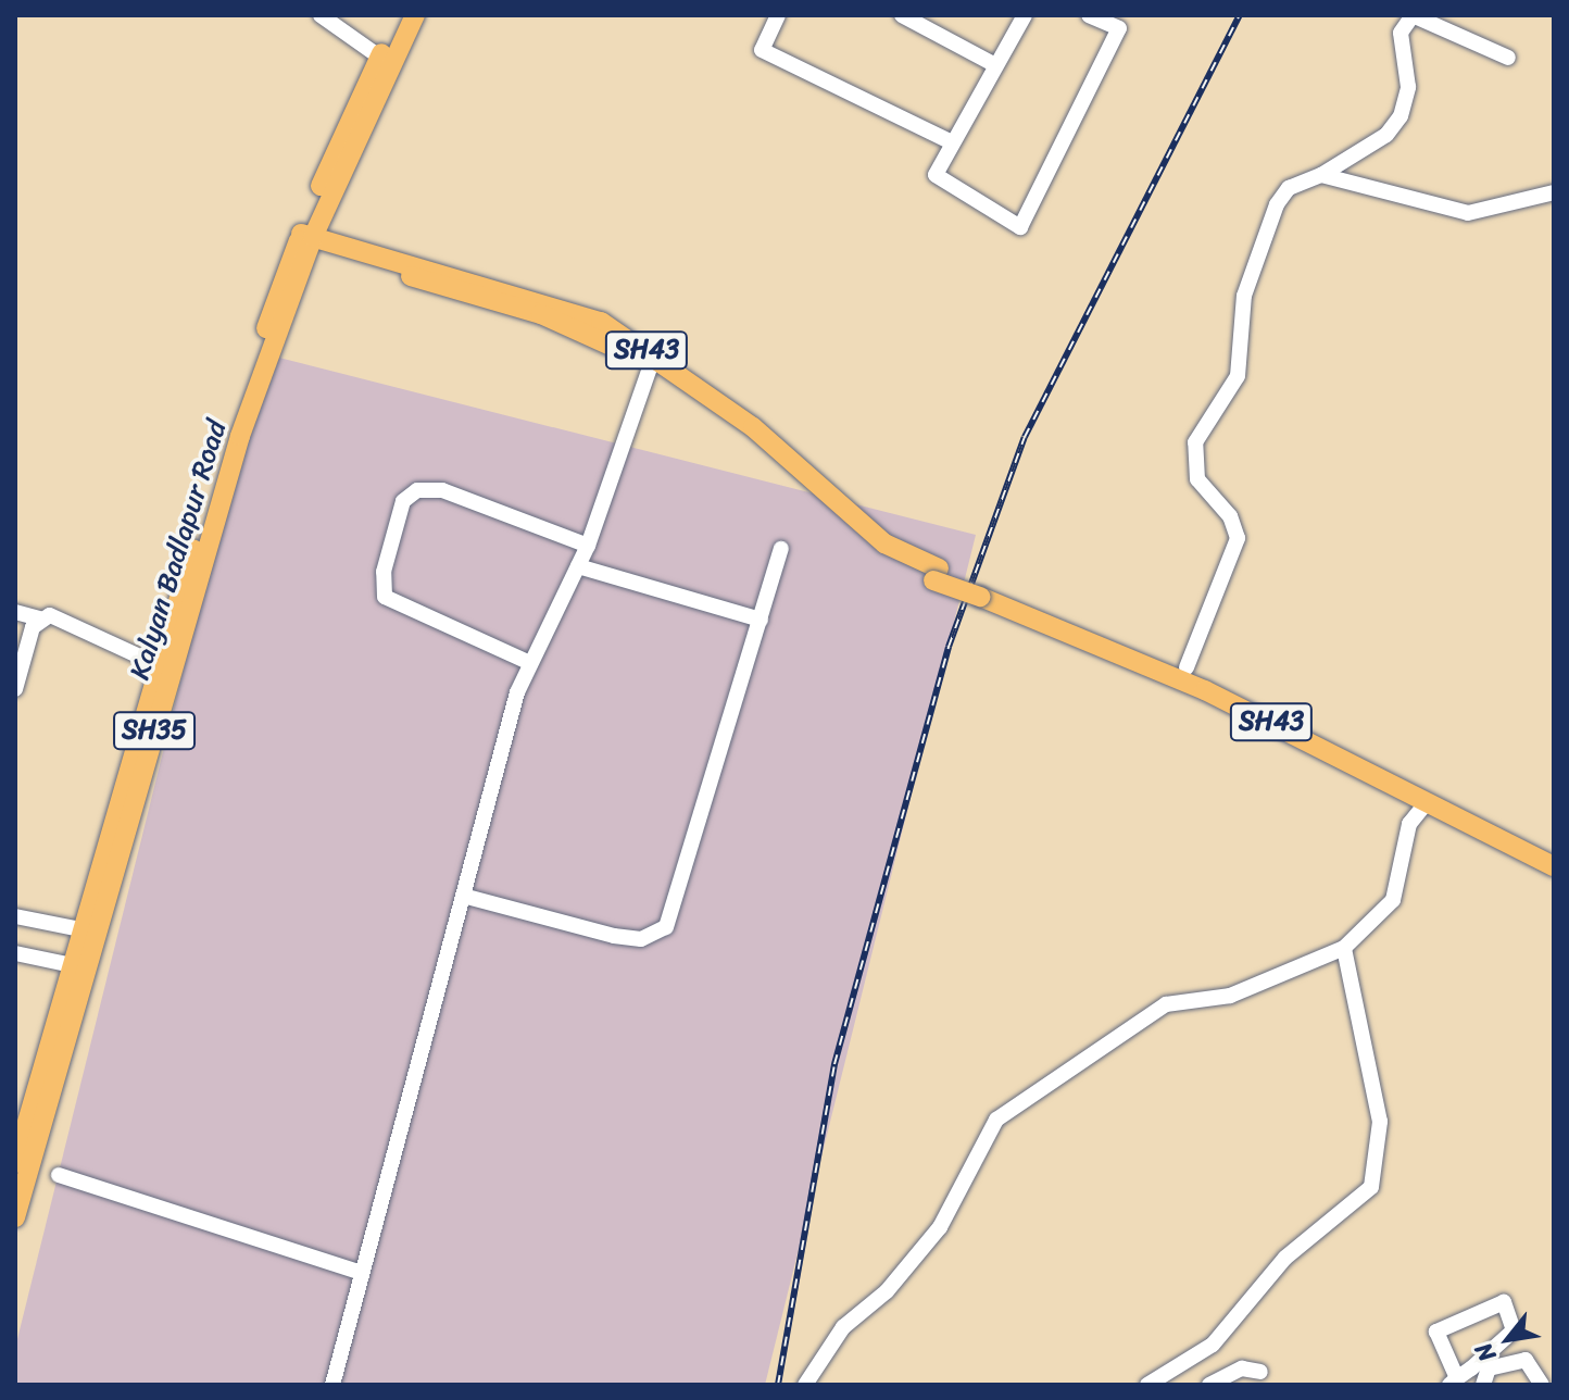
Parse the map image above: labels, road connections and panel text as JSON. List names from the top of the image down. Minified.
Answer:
{"streets":{"main road":["SH43","Kalyan Badlapur Road","SH35"]},"crossings":[["SH43","Kalyan Badlapur Road"]],"north":"bottom left"}
